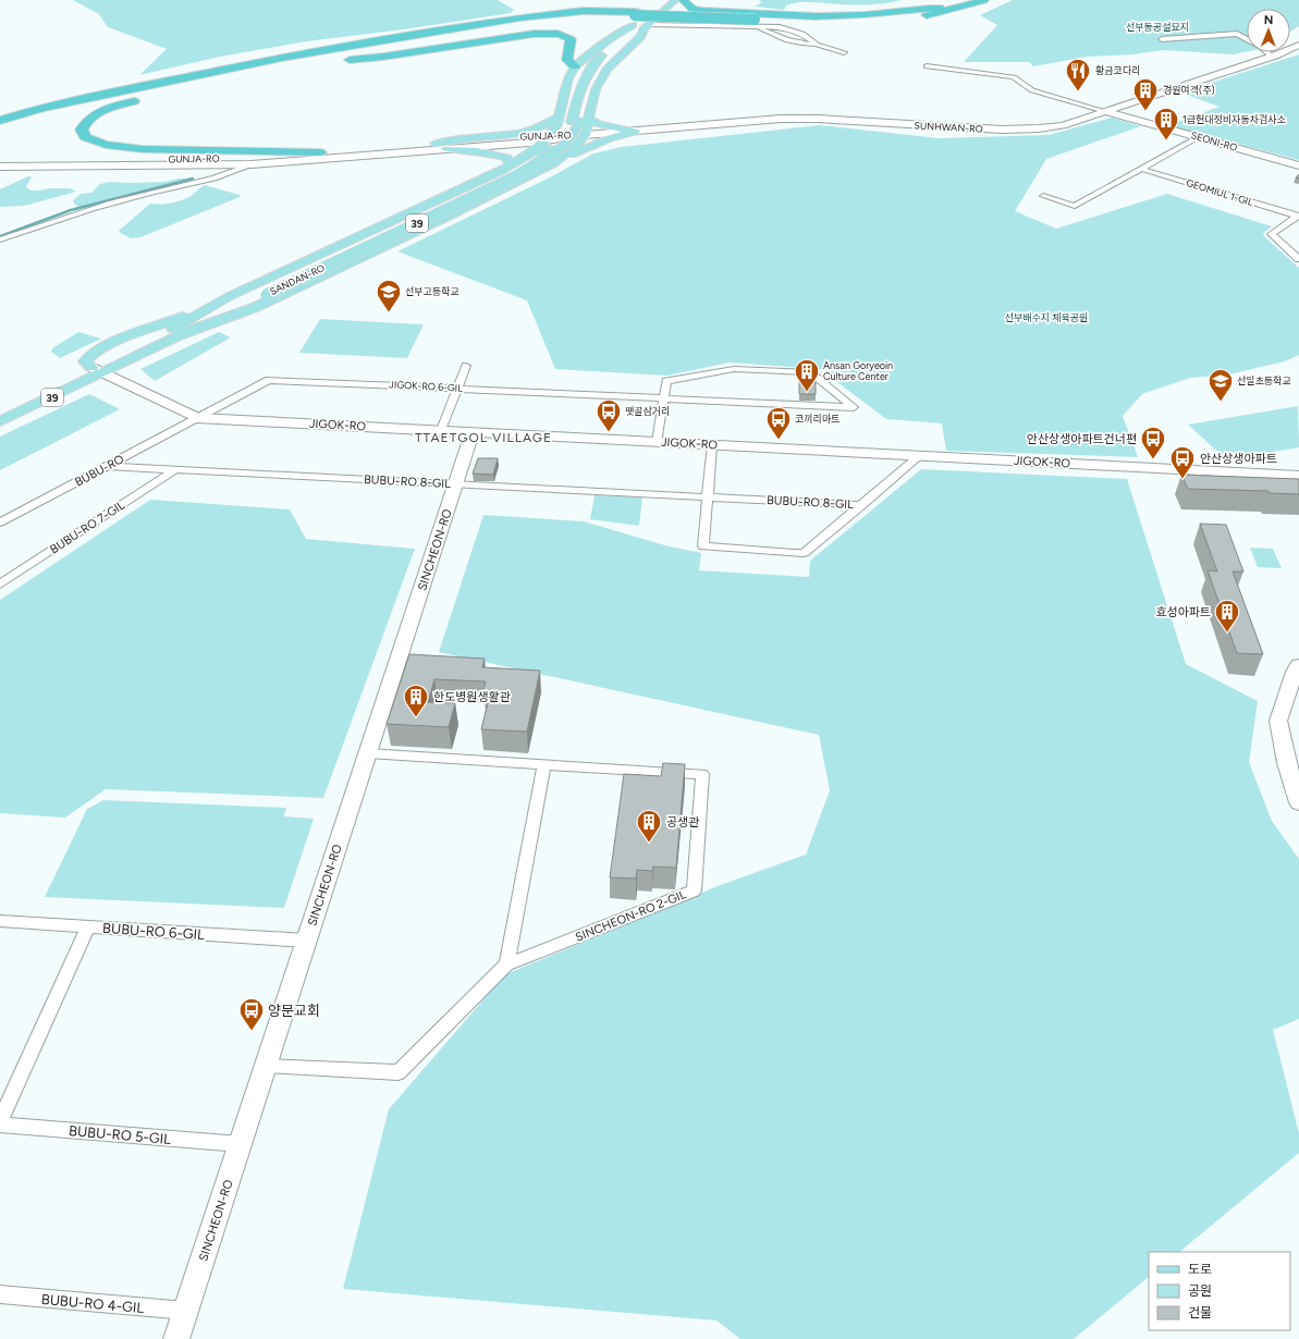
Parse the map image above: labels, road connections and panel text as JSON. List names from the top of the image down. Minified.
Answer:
{"streets":{"main road":["SUNHWAN-RO","GUNJA-RO","SEONI-RO","39","SANDAN-RO","JIGOK-RO","SINCHEON-RO"],"street":["GEOMIUL 1-GIL","JIGOK-RO 6-GIL","BUBU-RO","BUBU-RO 8-GIL","BUBU-RO 7-GIL","SINCHEON-RO 2-GIL","BUBU-RO 6-GIL","BUBU-RO 5-GIL","BUBU-RO 4-GIL"]},"crossings":[["SUNHWAN-RO","GUNJA-RO"],["SUNHWAN-RO","SEONI-RO"],["GUNJA-RO","SANDAN-RO"],["39","SANDAN-RO"],["SANDAN-RO","JIGOK-RO"],["JIGOK-RO 6-GIL","JIGOK-RO"],["JIGOK-RO 6-GIL","BUBU-RO"],["JIGOK-RO","BUBU-RO"],["JIGOK-RO","BUBU-RO 8-GIL"],["JIGOK-RO","SINCHEON-RO"],["BUBU-RO","BUBU-RO 8-GIL"],["BUBU-RO 8-GIL","BUBU-RO 7-GIL"],["BUBU-RO 8-GIL","SINCHEON-RO"],["SINCHEON-RO","SINCHEON-RO 2-GIL"],["SINCHEON-RO","BUBU-RO 6-GIL"],["SINCHEON-RO","BUBU-RO 5-GIL"],["SINCHEON-RO","BUBU-RO 4-GIL"]],"districts":["TTAETGOL VILLAGE"],"parks":["선부동공설묘지","선부배수지 체육공원"],"places":{"restaurant":["황금코다리"],"building":["경원여객(주)","1급현대정비자동차검사소","Ansan Goryeoin Culture Center","효성아파트","한도병원생활관","공생관"],"school or university":["선부고등학교","선일초등학교"],"bus stop":["땟골삼거리","코끼리마트","안산상생아파트건너편","안산상생아파트","양문교회"]},"legend":["도로","공원","건물"],"north":"top"}
